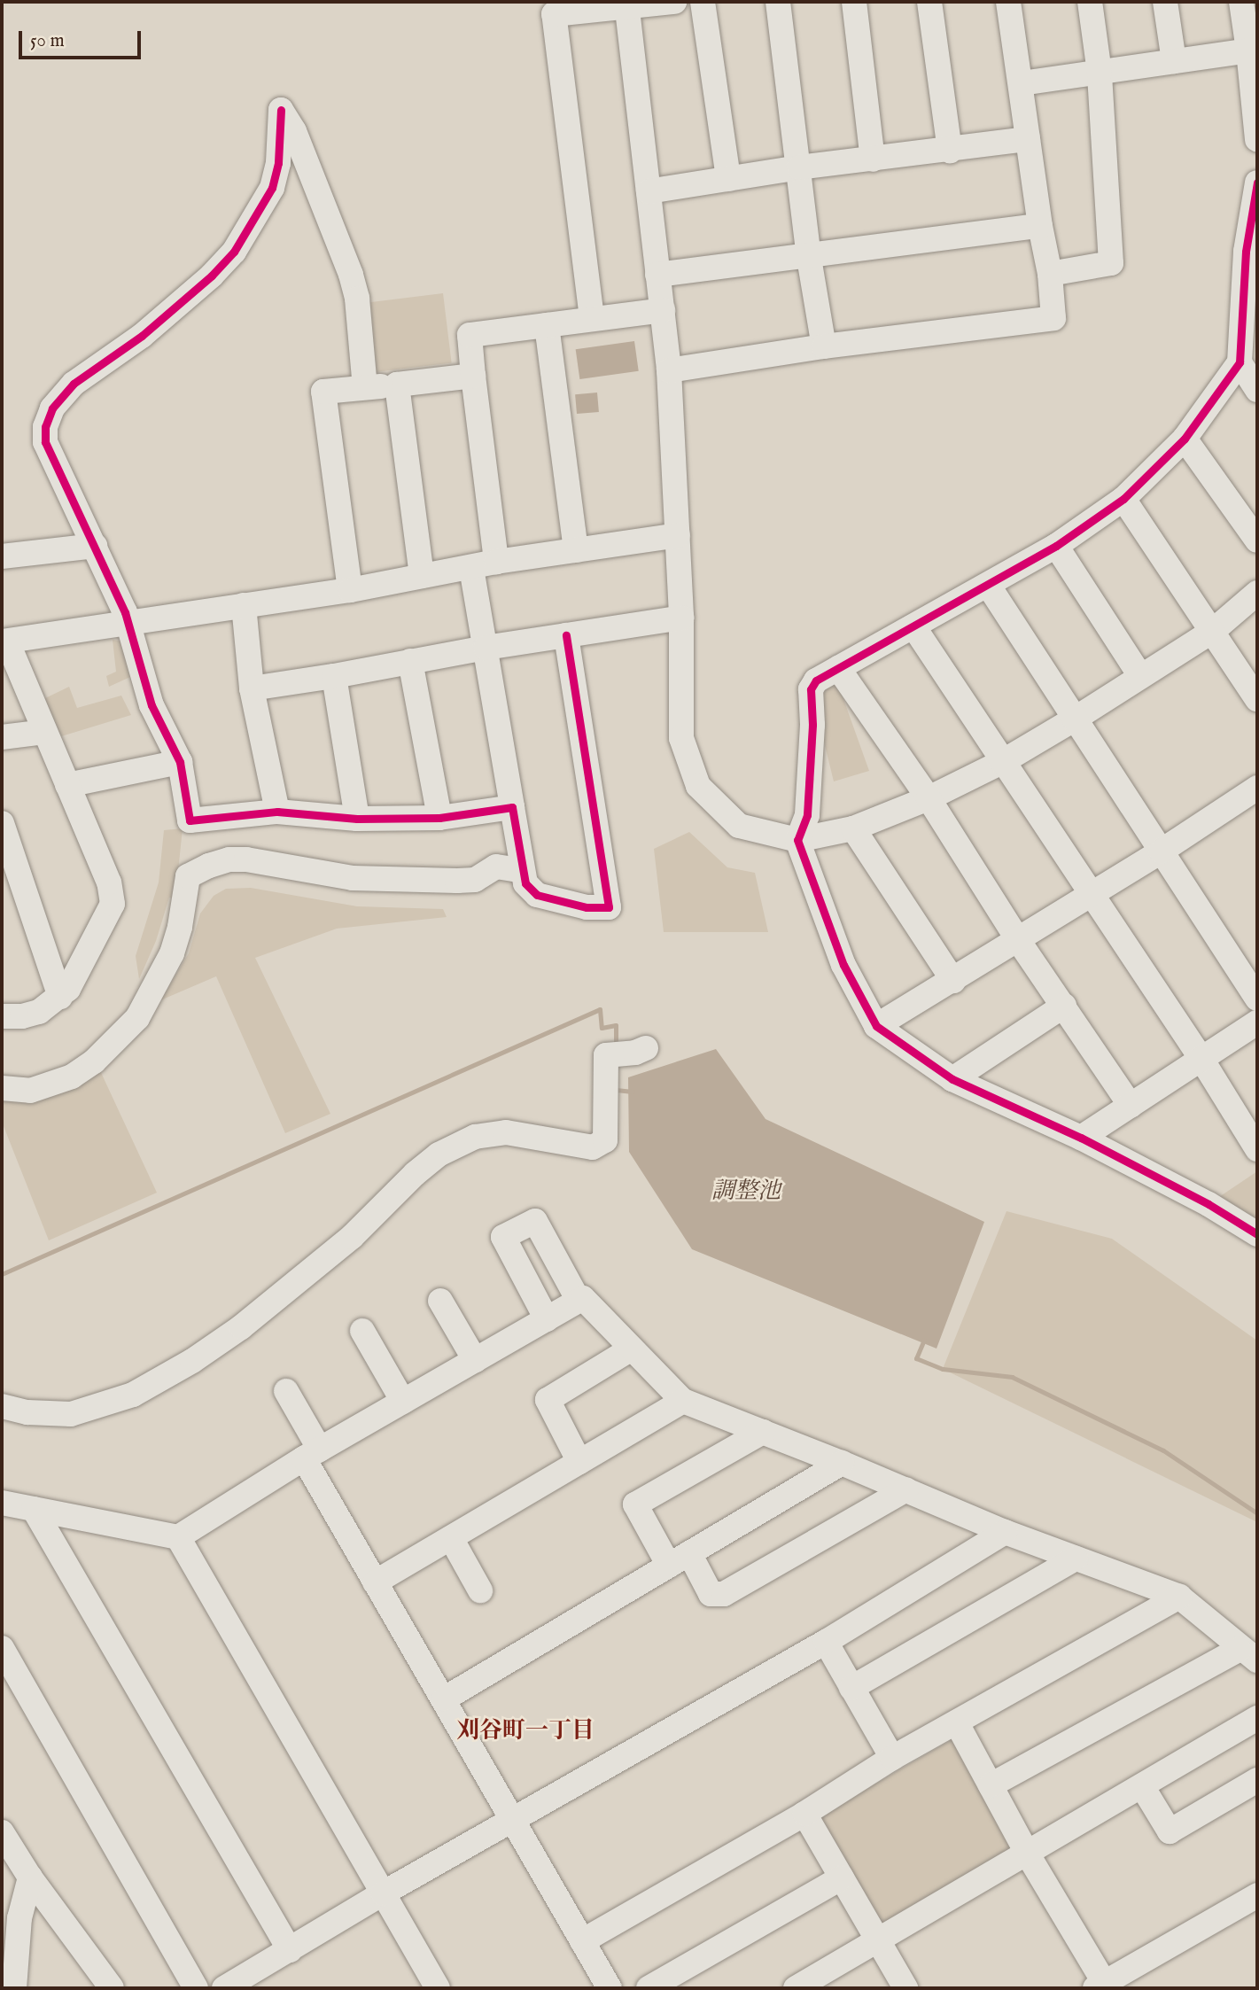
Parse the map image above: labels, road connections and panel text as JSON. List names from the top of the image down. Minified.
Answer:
{"districts":["刈谷町一丁目"],"water":["調整池"],"scale_bar":"50 m"}
